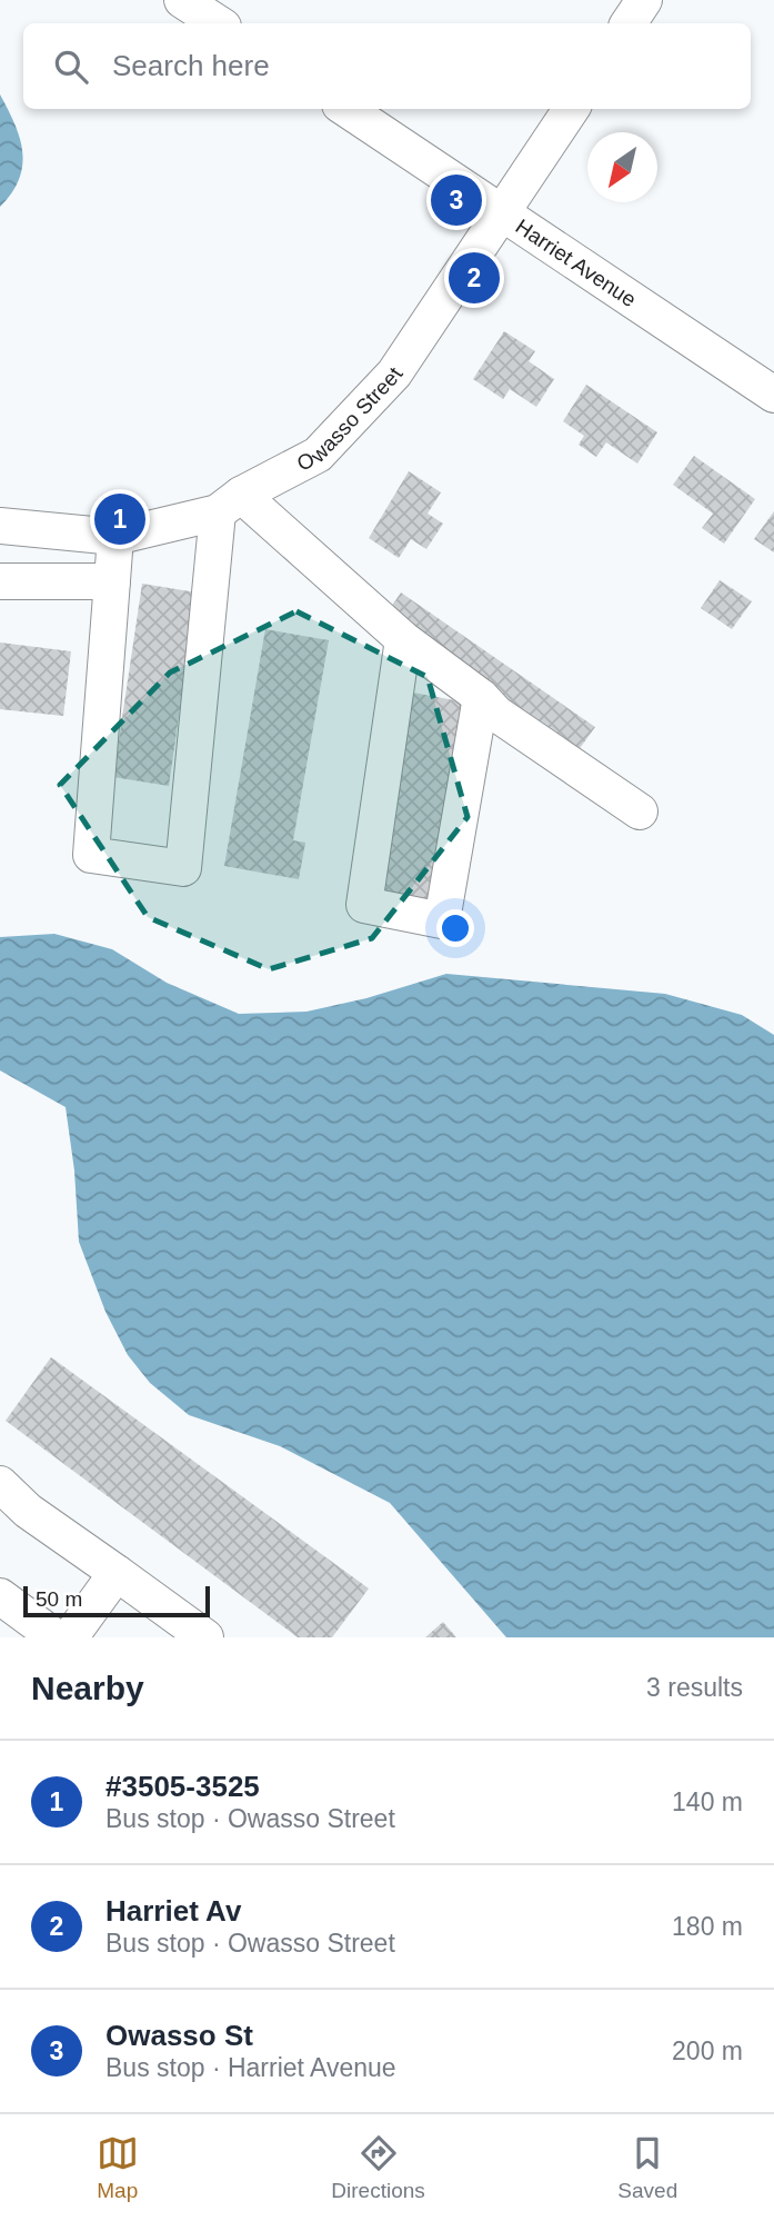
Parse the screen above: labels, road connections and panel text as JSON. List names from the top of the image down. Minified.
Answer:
{"streets":{"street":["Harriet Avenue","Owasso Street"]},"crossings":[["Harriet Avenue","Owasso Street"]],"scale_bar":"50 m","north":"bottom left","page":{"search":"Search here","pins":["3","2","1"],"scale":"50 m","heading":["Nearby","3 results"],"list":[{"mark":"1","name":"#3505-3525","note":"Bus stop · Owasso Street","value":"140 m"},{"mark":"2","name":"Harriet Av","note":"Bus stop · Owasso Street","value":"180 m"},{"mark":"3","name":"Owasso St","note":"Bus stop · Harriet Avenue","value":"200 m"}],"nav":["Map","Directions","Saved"]}}
